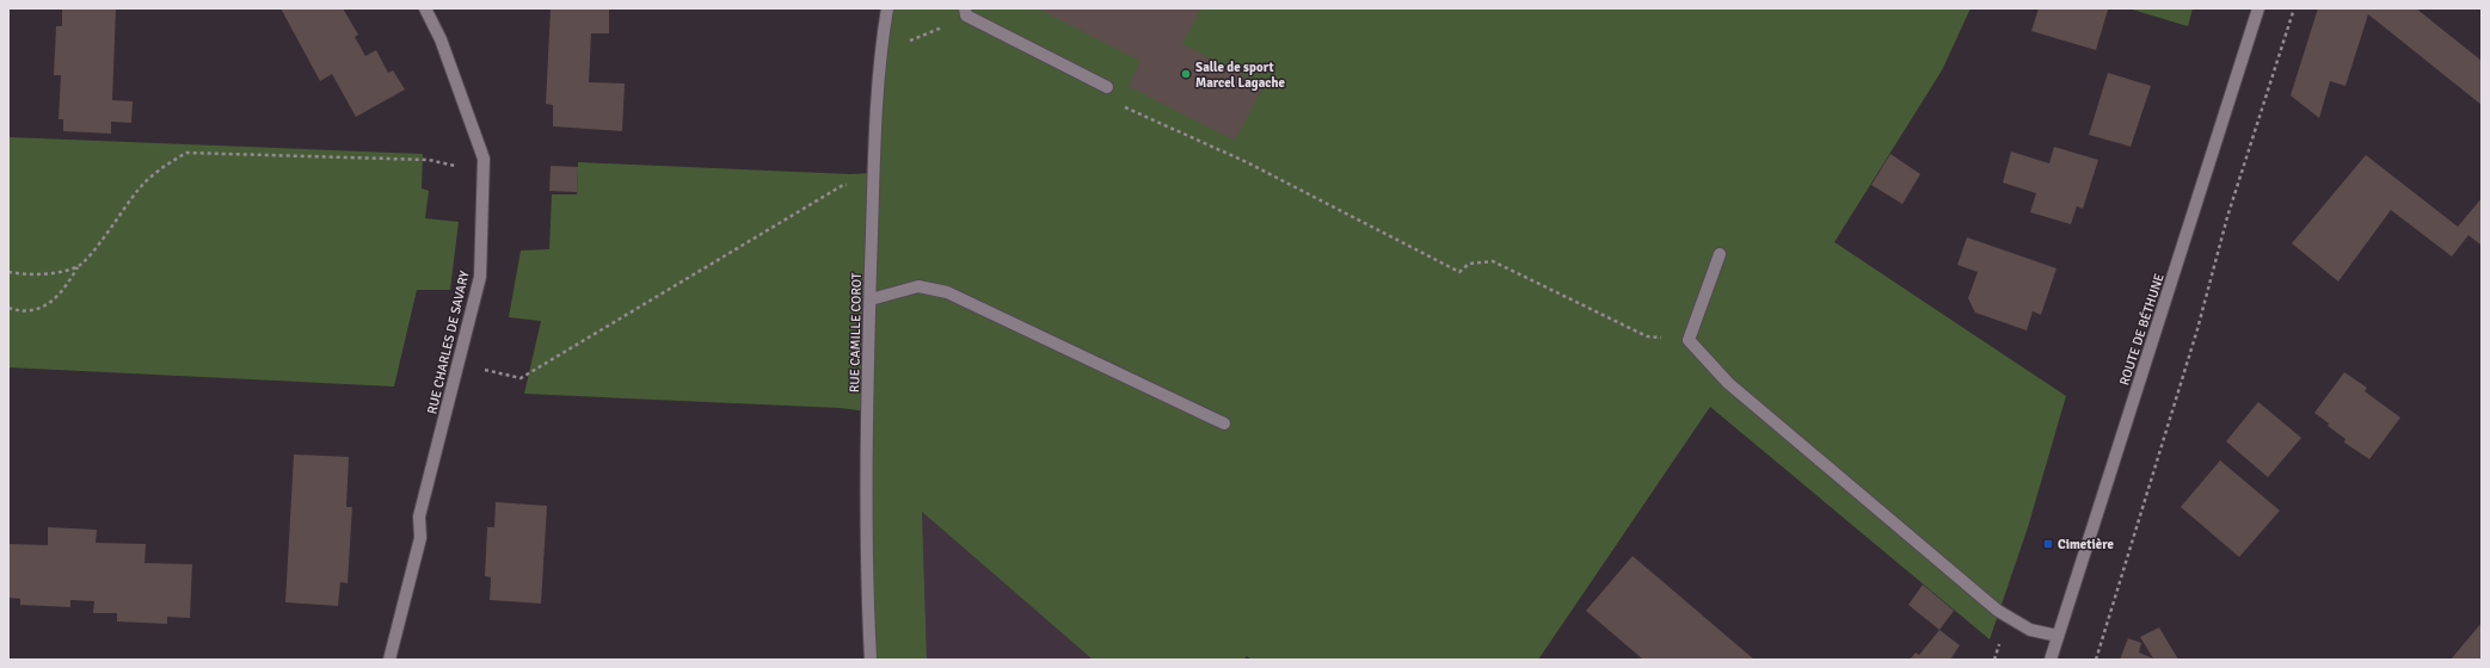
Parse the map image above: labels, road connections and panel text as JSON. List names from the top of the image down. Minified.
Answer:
{"streets":{"street":["ROUTE DE BÉTHUNE","RUE CAMILLE COROT","RUE CHARLES DE SAVARY"]},"places":{"other":["Salle de sport Marcel Lagache"],"transit":["Cimetière"]}}
